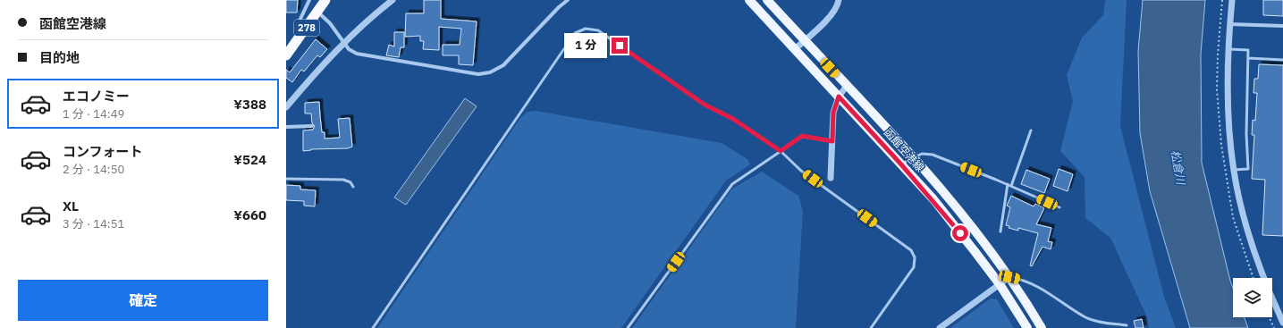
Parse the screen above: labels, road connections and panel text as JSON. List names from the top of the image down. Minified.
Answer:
{"streets":{"highway":["278"],"main road":["函館空港線"]},"water":["松倉川"],"page":{"banner":["函館空港線","目的地"],"bubble":"1 分","list":[{"name":"エコノミー","note":"1 分 · 14:49","value":"¥388"},{"name":"コンフォート","note":"2 分 · 14:50","value":"¥524"},{"name":"XL","note":"3 分 · 14:51","value":"¥660"}],"buttons":"確定"}}
